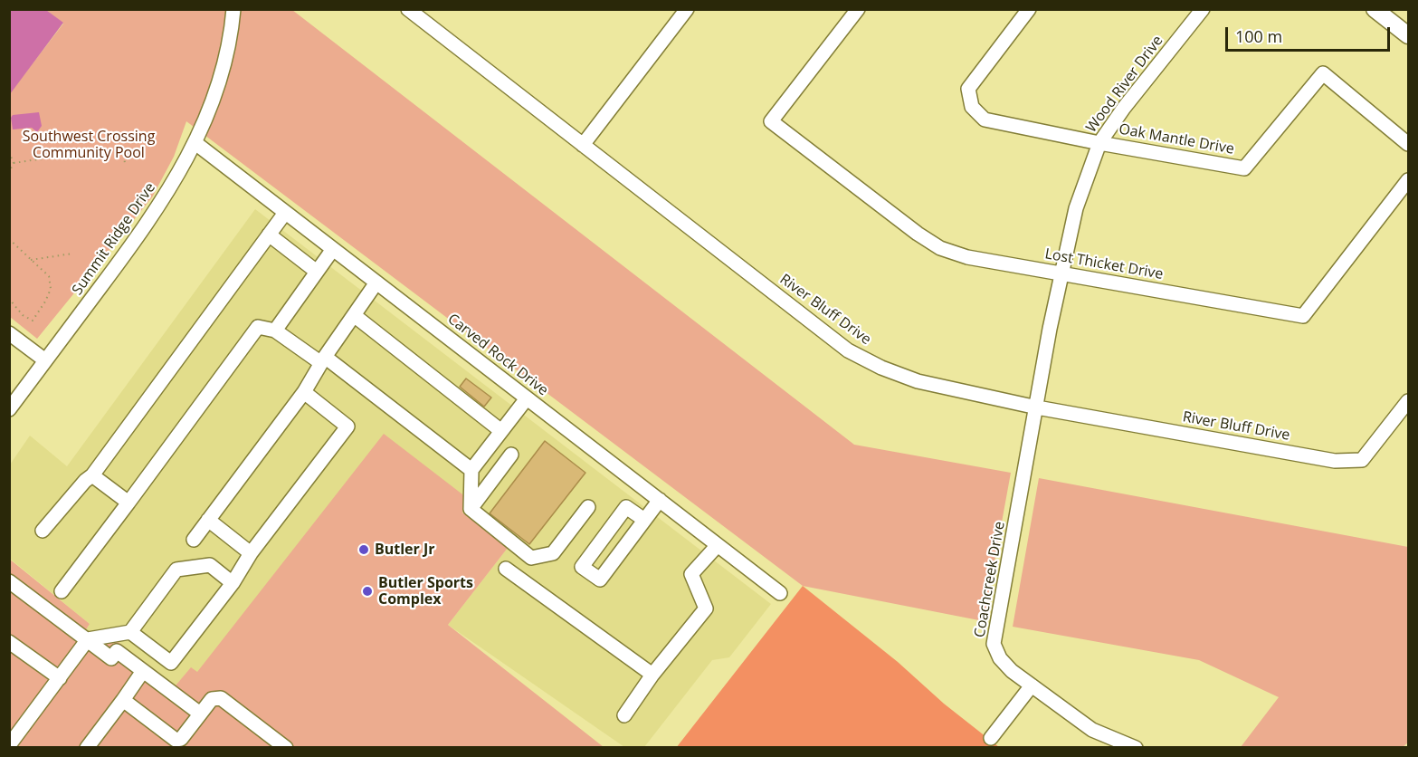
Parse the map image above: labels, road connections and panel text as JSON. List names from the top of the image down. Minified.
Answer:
{"streets":{"street":["Wood River Drive","Oak Mantle Drive","Summit Ridge Drive","Lost Thicket Drive","River Bluff Drive","Carved Rock Drive","Coachcreek Drive"]},"crossings":[["Wood River Drive","Oak Mantle Drive"],["Wood River Drive","Lost Thicket Drive"],["Wood River Drive","River Bluff Drive"],["Wood River Drive","Coachcreek Drive"],["Summit Ridge Drive","Carved Rock Drive"],["River Bluff Drive","Coachcreek Drive"]],"parks":["Southwest Crossing Community Pool"],"places":["Butler Jr","Butler Sports Complex"],"scale_bar":"100 m"}
